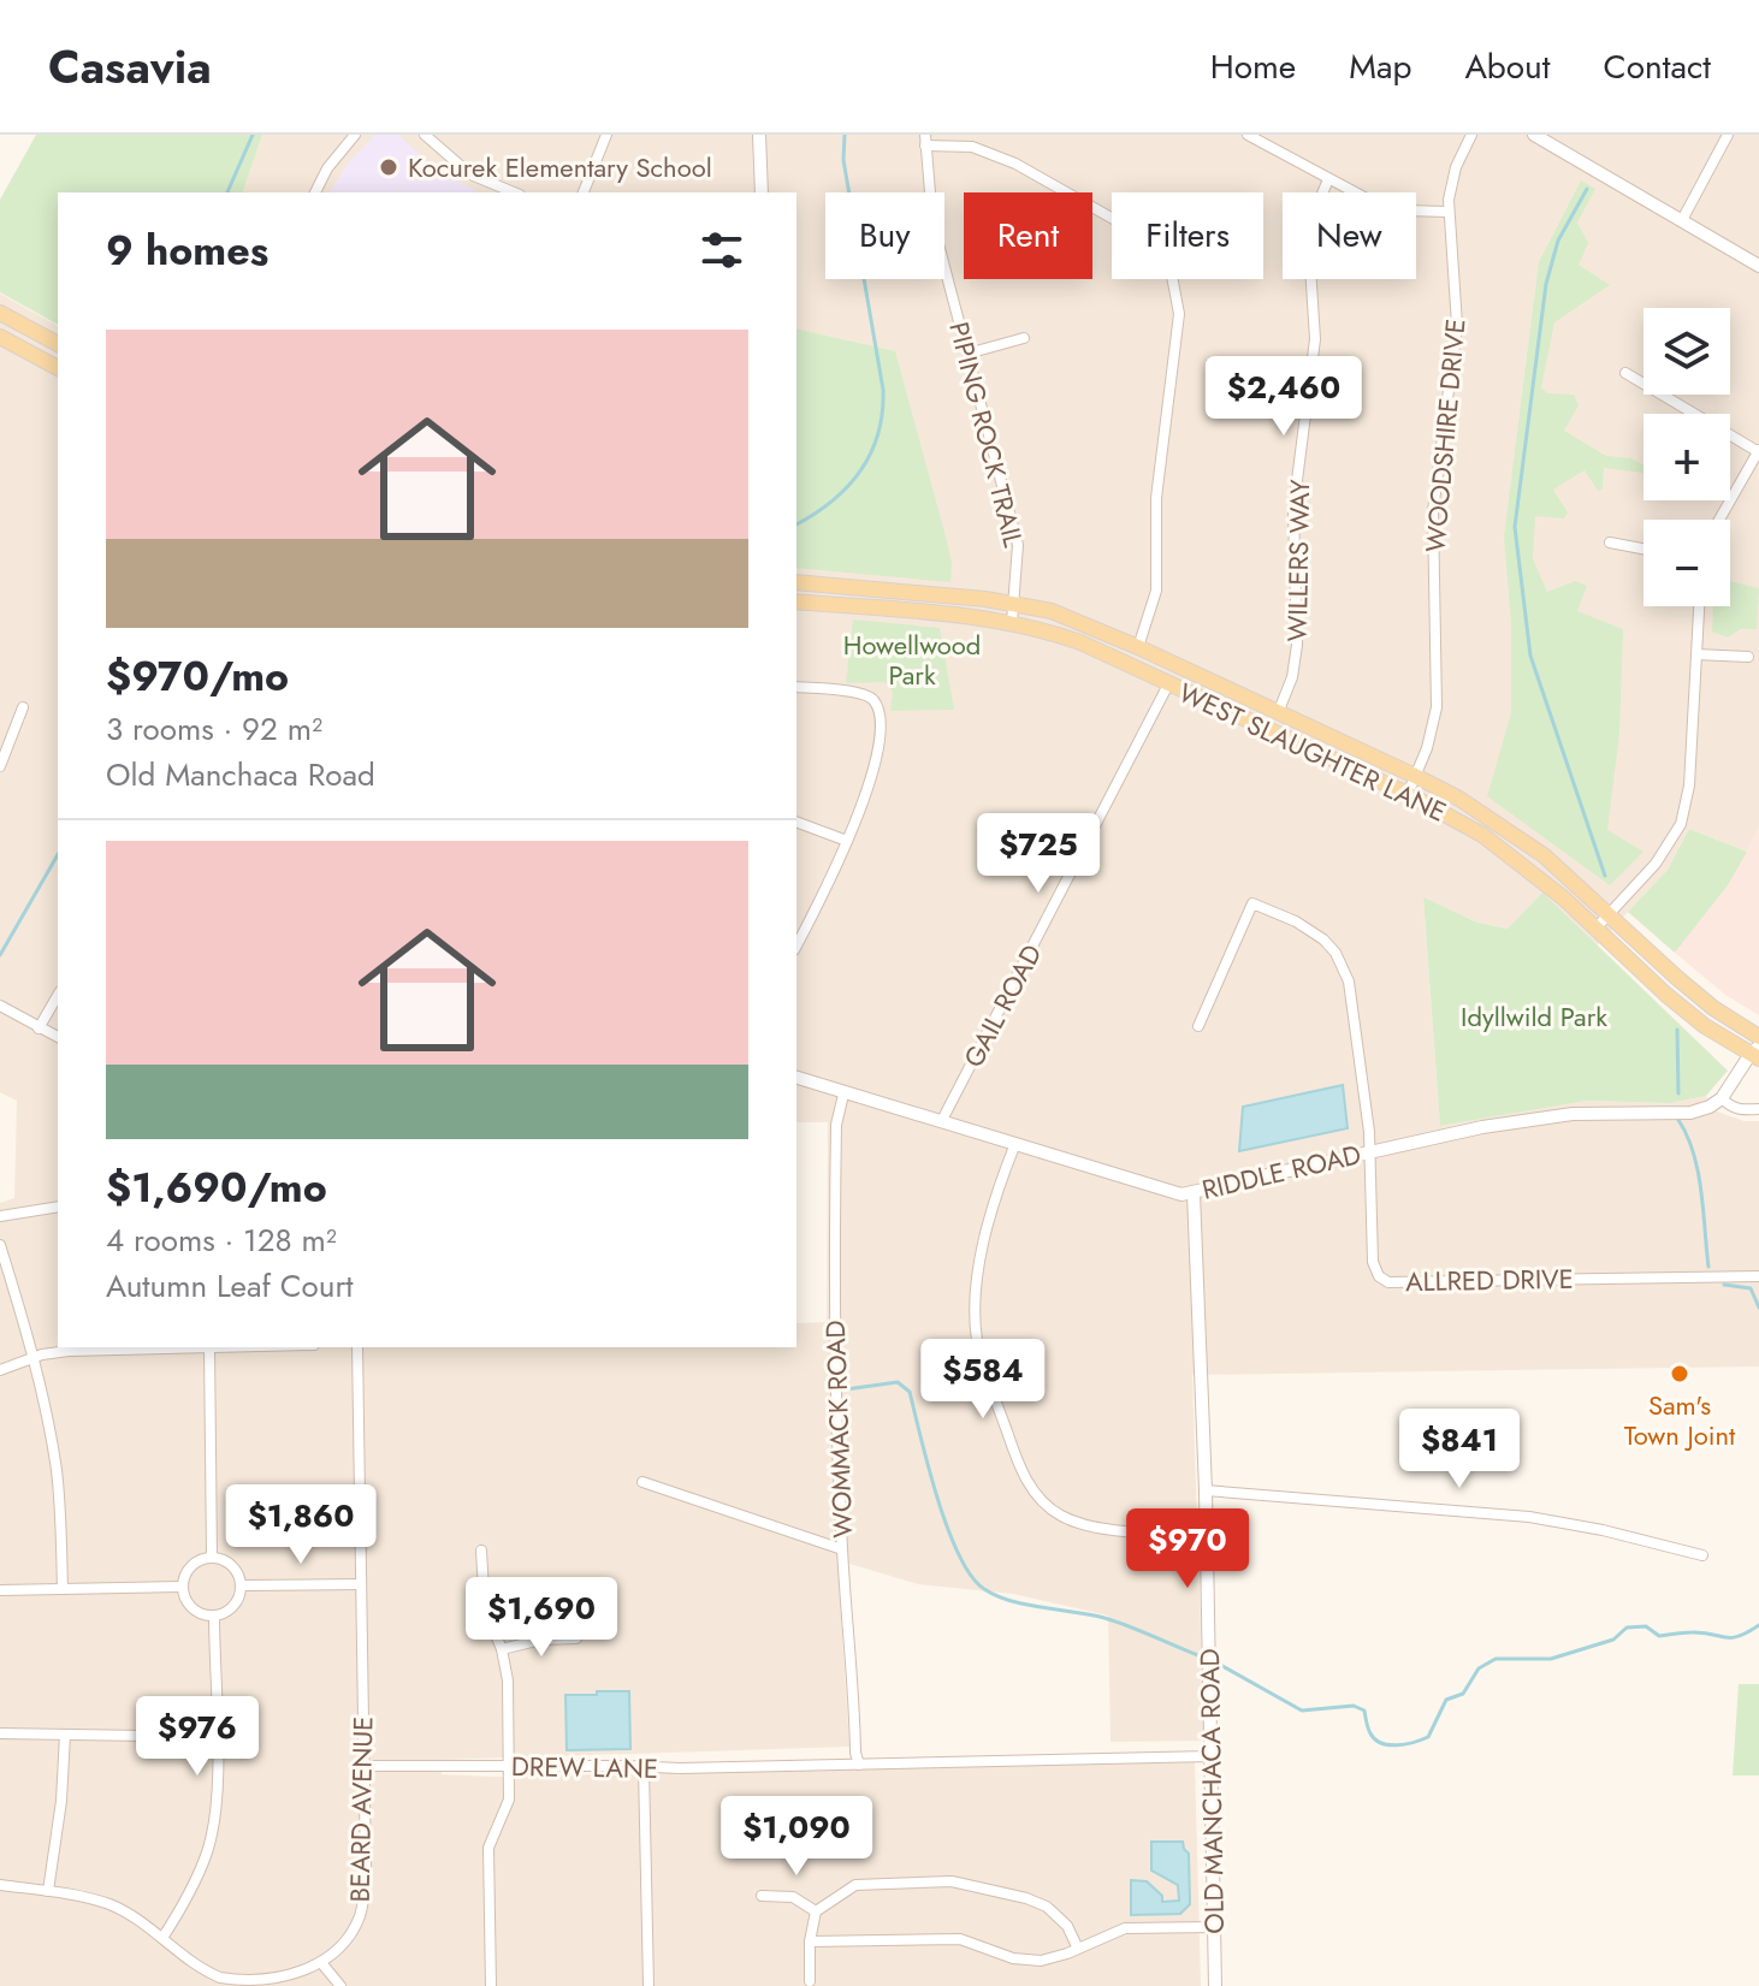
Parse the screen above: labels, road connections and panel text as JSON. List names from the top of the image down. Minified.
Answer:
{"streets":{"main road":["WEST SLAUGHTER LANE"],"street":["PIPING ROCK TRAIL","WOODSHIRE DRIVE","WILLERS WAY","GAIL ROAD","RIDDLE ROAD","ALLRED DRIVE","WOMMACK ROAD","DREW LANE","OLD MANCHACA ROAD","BEARD AVENUE"]},"crossings":[["PIPING ROCK TRAIL","WEST SLAUGHTER LANE"],["WOODSHIRE DRIVE","WEST SLAUGHTER LANE"],["WILLERS WAY","WEST SLAUGHTER LANE"],["WEST SLAUGHTER LANE","GAIL ROAD"],["GAIL ROAD","RIDDLE ROAD"],["RIDDLE ROAD","ALLRED DRIVE"],["RIDDLE ROAD","WOMMACK ROAD"],["RIDDLE ROAD","OLD MANCHACA ROAD"],["WOMMACK ROAD","DREW LANE"],["DREW LANE","OLD MANCHACA ROAD"],["DREW LANE","BEARD AVENUE"]],"parks":["Howellwood Park","Idyllwild Park"],"places":["Kocurek Elementary School","Sam's Town Joint"],"page":{"header":"Casavia","nav":["Home","Map","About","Contact"],"chip":["Buy","Rent","Filters","New"],"heading":"9 homes","map_buttons":["+","−"],"list":[{"name":"$970/mo","note":"3 rooms · 92 m² · Old Manchaca Road"},{"name":"$1,690/mo","note":"4 rooms · 128 m² · Autumn Leaf Court"}],"price":["$2,460","$725","$584","$841","$1,860","$970","$1,690","$976","$1,090"]}}
